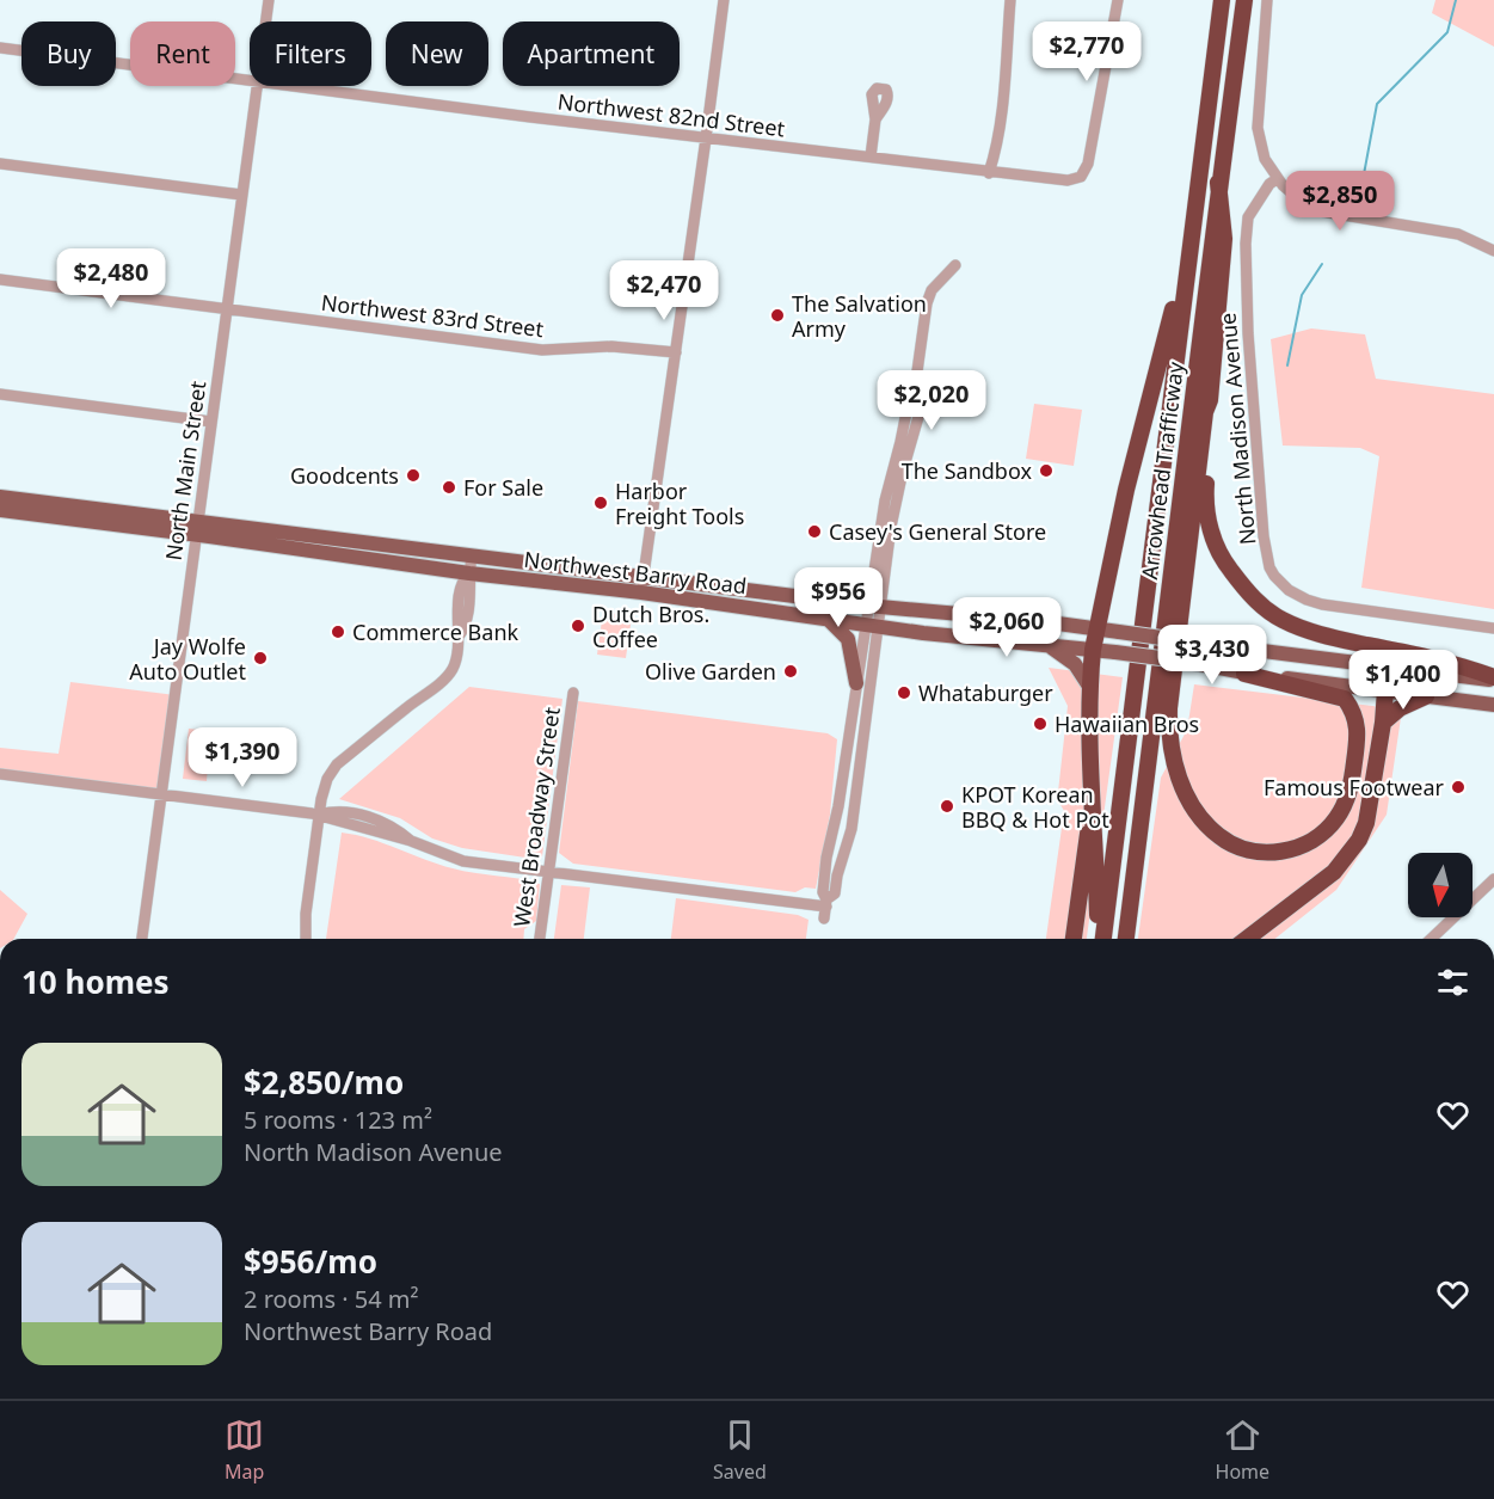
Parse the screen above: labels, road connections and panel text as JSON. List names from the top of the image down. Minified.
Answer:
{"streets":{"highway":["Arrowhead Trafficway"],"main road":["Northwest Barry Road"],"street":["Northwest 82nd Street","Northwest 83rd Street","North Madison Avenue","North Main Street","West Broadway Street"]},"crossings":[["Northwest 83rd Street","North Main Street"],["North Main Street","Northwest Barry Road"]],"places":["The Salvation Army","The Sandbox","Goodcents","For Sale","Harbor Freight Tools","Casey's General Store","Dutch Bros. Coffee","Commerce Bank","Jay Wolfe Auto Outlet","Olive Garden","Whataburger","Hawaiian Bros","Famous Footwear","KPOT Korean BBQ & Hot Pot"],"north":"bottom","page":{"price":["$2,770","$2,850","$2,480","$2,470","$2,020","$956","$2,060","$3,430","$1,400","$1,390"],"chip":["Buy","Rent","Filters","New","Apartment"],"heading":"10 homes","list":[{"name":"$2,850/mo","note":"5 rooms · 123 m² · North Madison Avenue"},{"name":"$956/mo","note":"2 rooms · 54 m² · Northwest Barry Road"}],"tabs":["Map","Saved","Home"]}}
